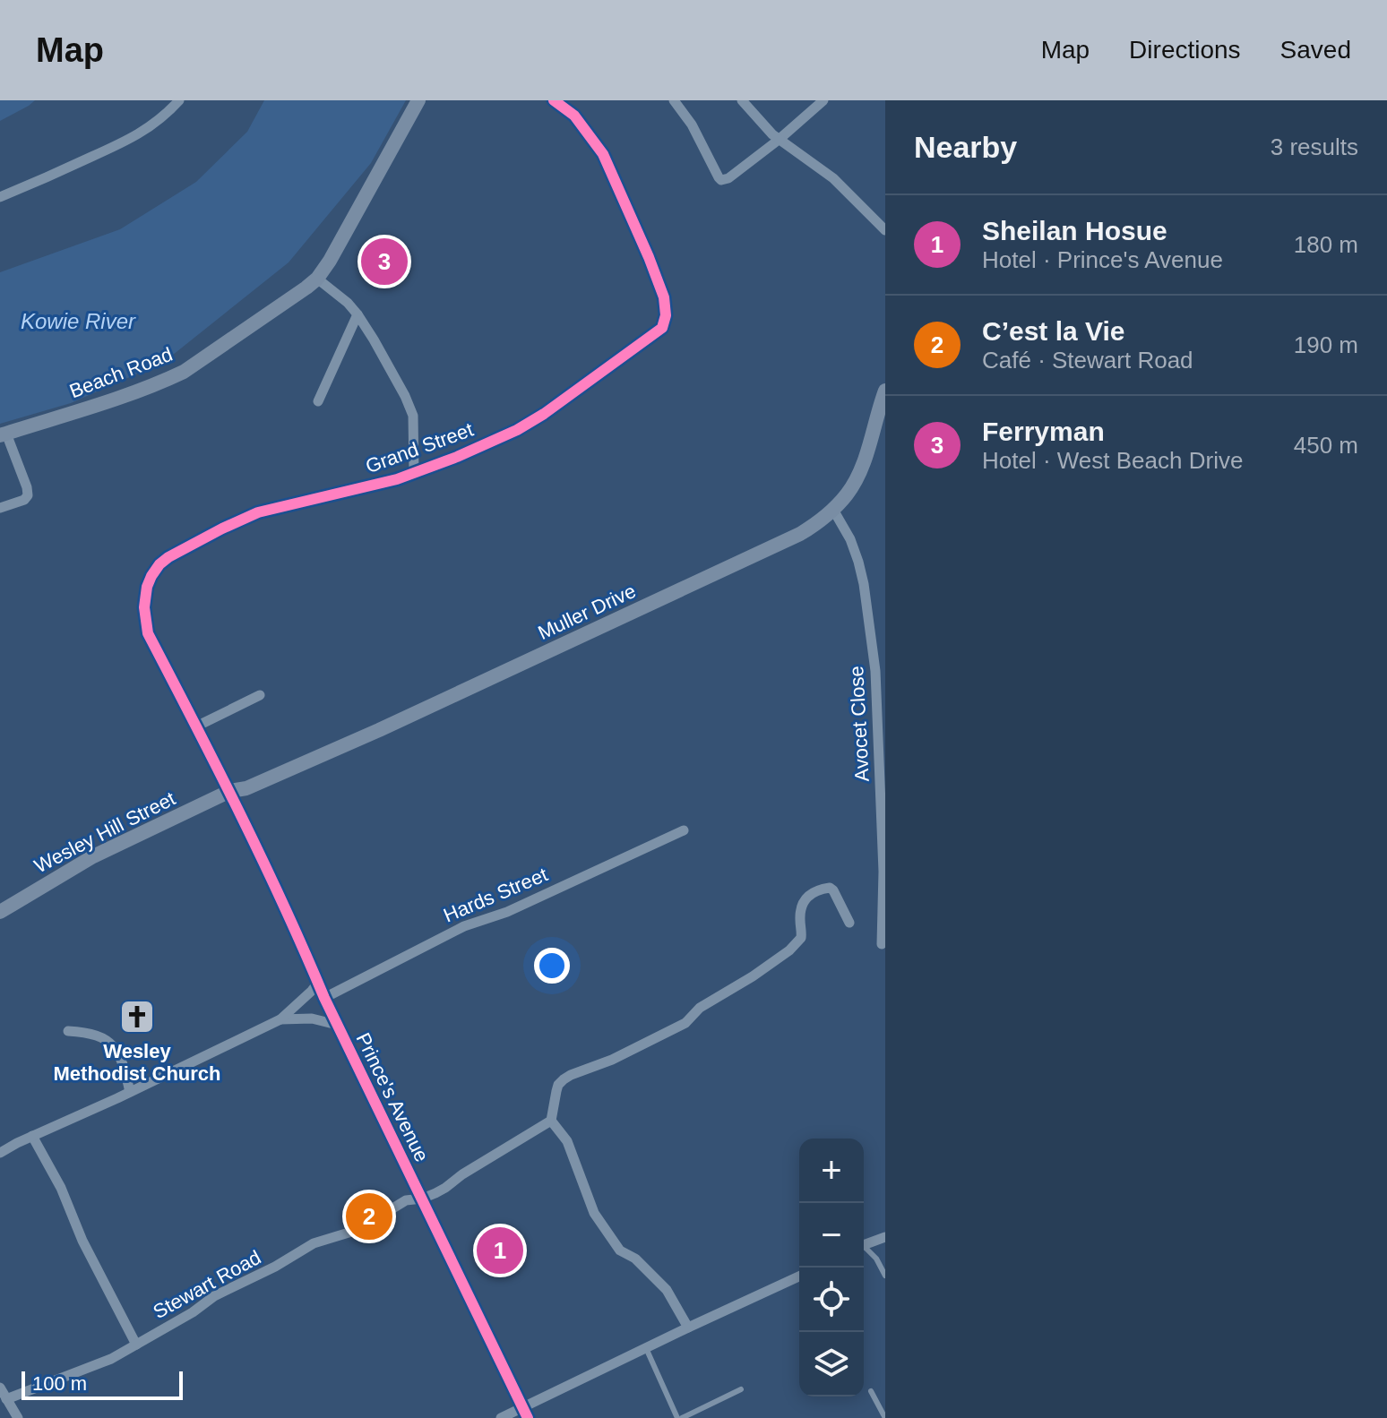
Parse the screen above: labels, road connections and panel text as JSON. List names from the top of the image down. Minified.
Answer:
{"streets":{"street":["Beach Road","Grand Street","Muller Drive","Avocet Close","Wesley Hill Street","Hards Street","Prince's Avenue","Stewart Road"]},"crossings":[["Grand Street","Muller Drive"],["Grand Street","Wesley Hill Street"],["Grand Street","Prince's Avenue"],["Muller Drive","Avocet Close"],["Muller Drive","Wesley Hill Street"],["Muller Drive","Prince's Avenue"],["Wesley Hill Street","Prince's Avenue"],["Hards Street","Prince's Avenue"],["Prince's Avenue","Stewart Road"]],"water":["Kowie River"],"places":{"church":["Wesley Methodist Church"]},"scale_bar":"100 m","page":{"header":"Map","nav":["Map","Directions","Saved"],"heading":["Nearby","3 results"],"list":[{"mark":"1","name":"Sheilan Hosue","note":"Hotel · Prince's Avenue","value":"180 m"},{"mark":"2","name":"C’est la Vie","note":"Café · Stewart Road","value":"190 m"},{"mark":"3","name":"Ferryman","note":"Hotel · West Beach Drive","value":"450 m"}],"pins":["3","2","1"],"map_buttons":["+","−"],"scale":"100 m"}}
